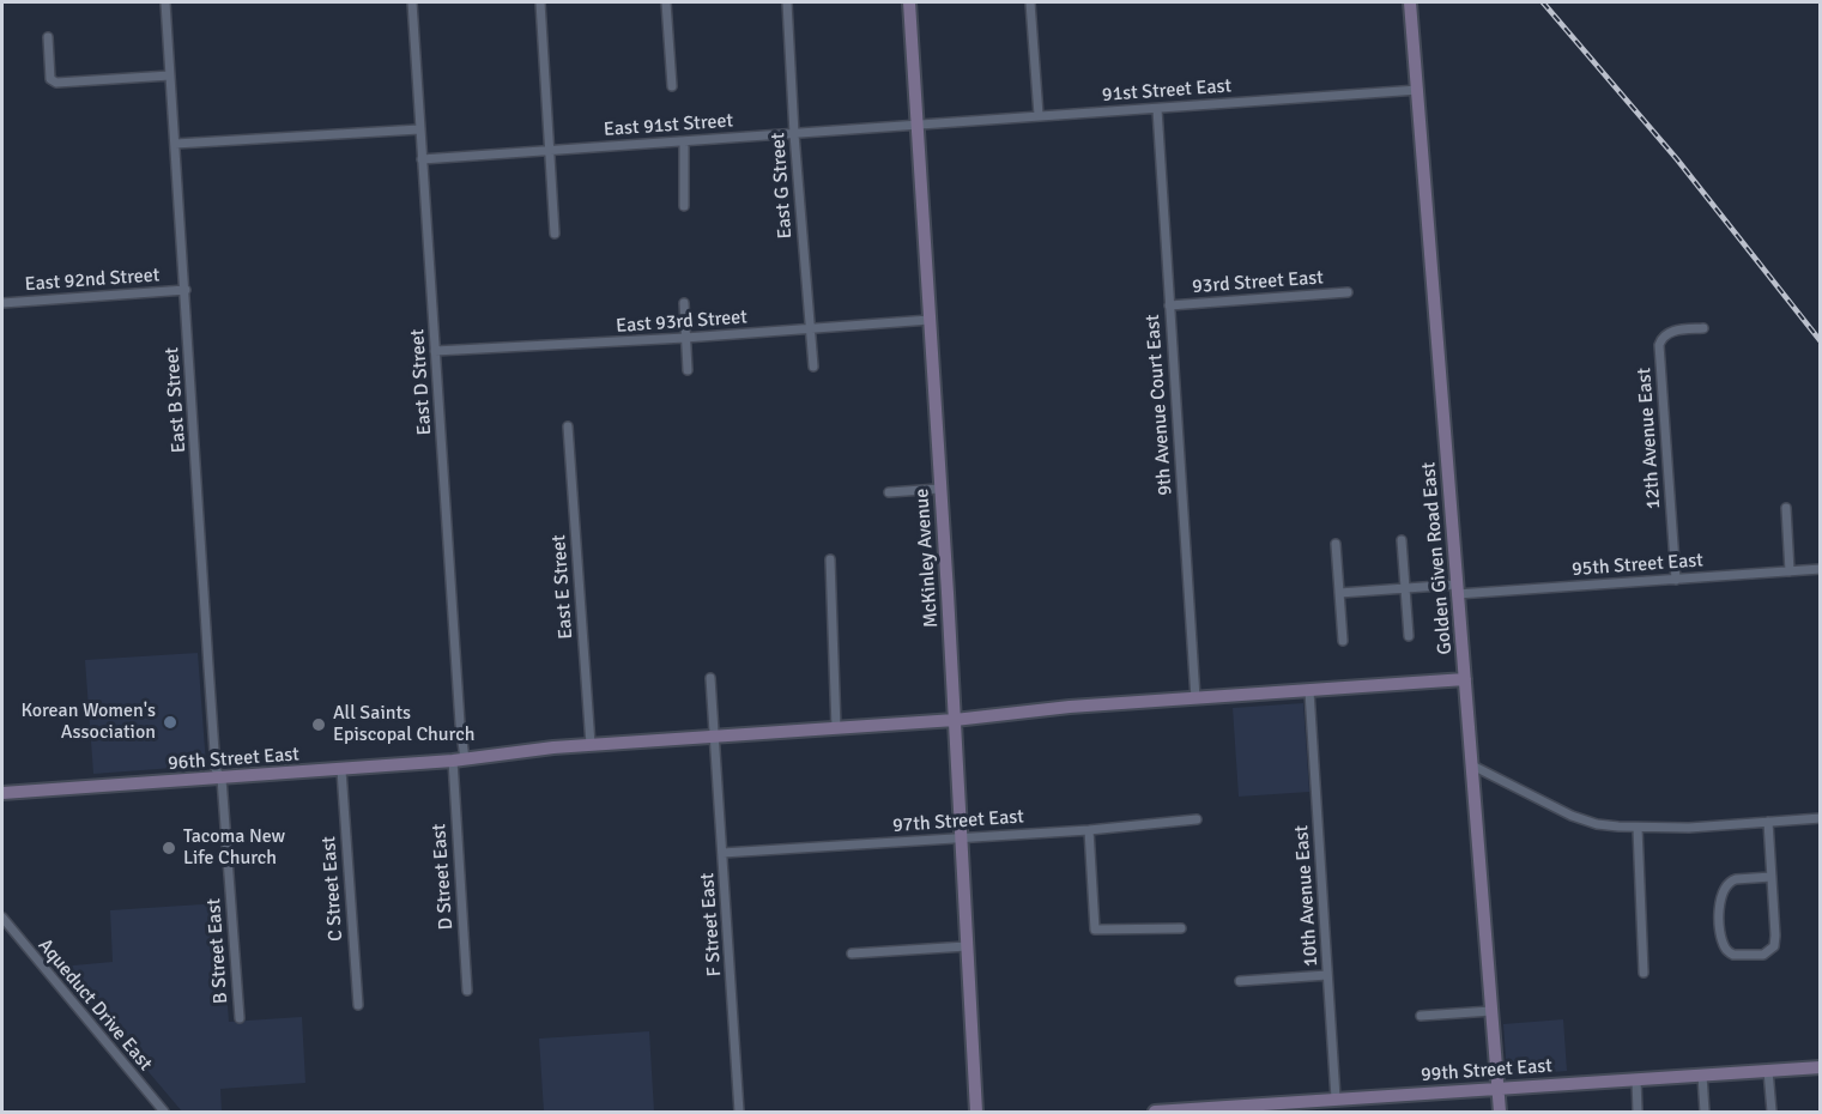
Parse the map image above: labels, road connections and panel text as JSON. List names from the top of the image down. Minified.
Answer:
{"streets":{"street":["91st Street East","East 91st Street","East G Street","East 92nd Street","93rd Street East","East 93rd Street","East D Street","East B Street","9th Avenue Court East","12th Avenue East","McKinley Avenue","Golden Given Road East","95th Street East","East E Street","96th Street East","97th Street East","D Street East","C Street East","10th Avenue East","F Street East","B Street East","Aqueduct Drive East","99th Street East"]},"crossings":[["91st Street East","East 91st Street"],["91st Street East","9th Avenue Court East"],["91st Street East","McKinley Avenue"],["91st Street East","Golden Given Road East"],["East 91st Street","East G Street"],["East 91st Street","East D Street"],["East 91st Street","McKinley Avenue"],["East G Street","East 93rd Street"],["East 92nd Street","East B Street"],["93rd Street East","9th Avenue Court East"],["East 93rd Street","East D Street"],["East 93rd Street","McKinley Avenue"],["East D Street","96th Street East"],["East D Street","D Street East"],["East B Street","96th Street East"],["East B Street","B Street East"],["9th Avenue Court East","96th Street East"],["12th Avenue East","95th Street East"],["McKinley Avenue","96th Street East"],["McKinley Avenue","97th Street East"],["Golden Given Road East","95th Street East"],["Golden Given Road East","99th Street East"],["East E Street","96th Street East"],["96th Street East","D Street East"],["96th Street East","C Street East"],["96th Street East","10th Avenue East"],["96th Street East","F Street East"],["97th Street East","F Street East"],["10th Avenue East","99th Street East"]],"places":["Korean Women's Association","All Saints Episcopal Church","Tacoma New Life Church"]}
